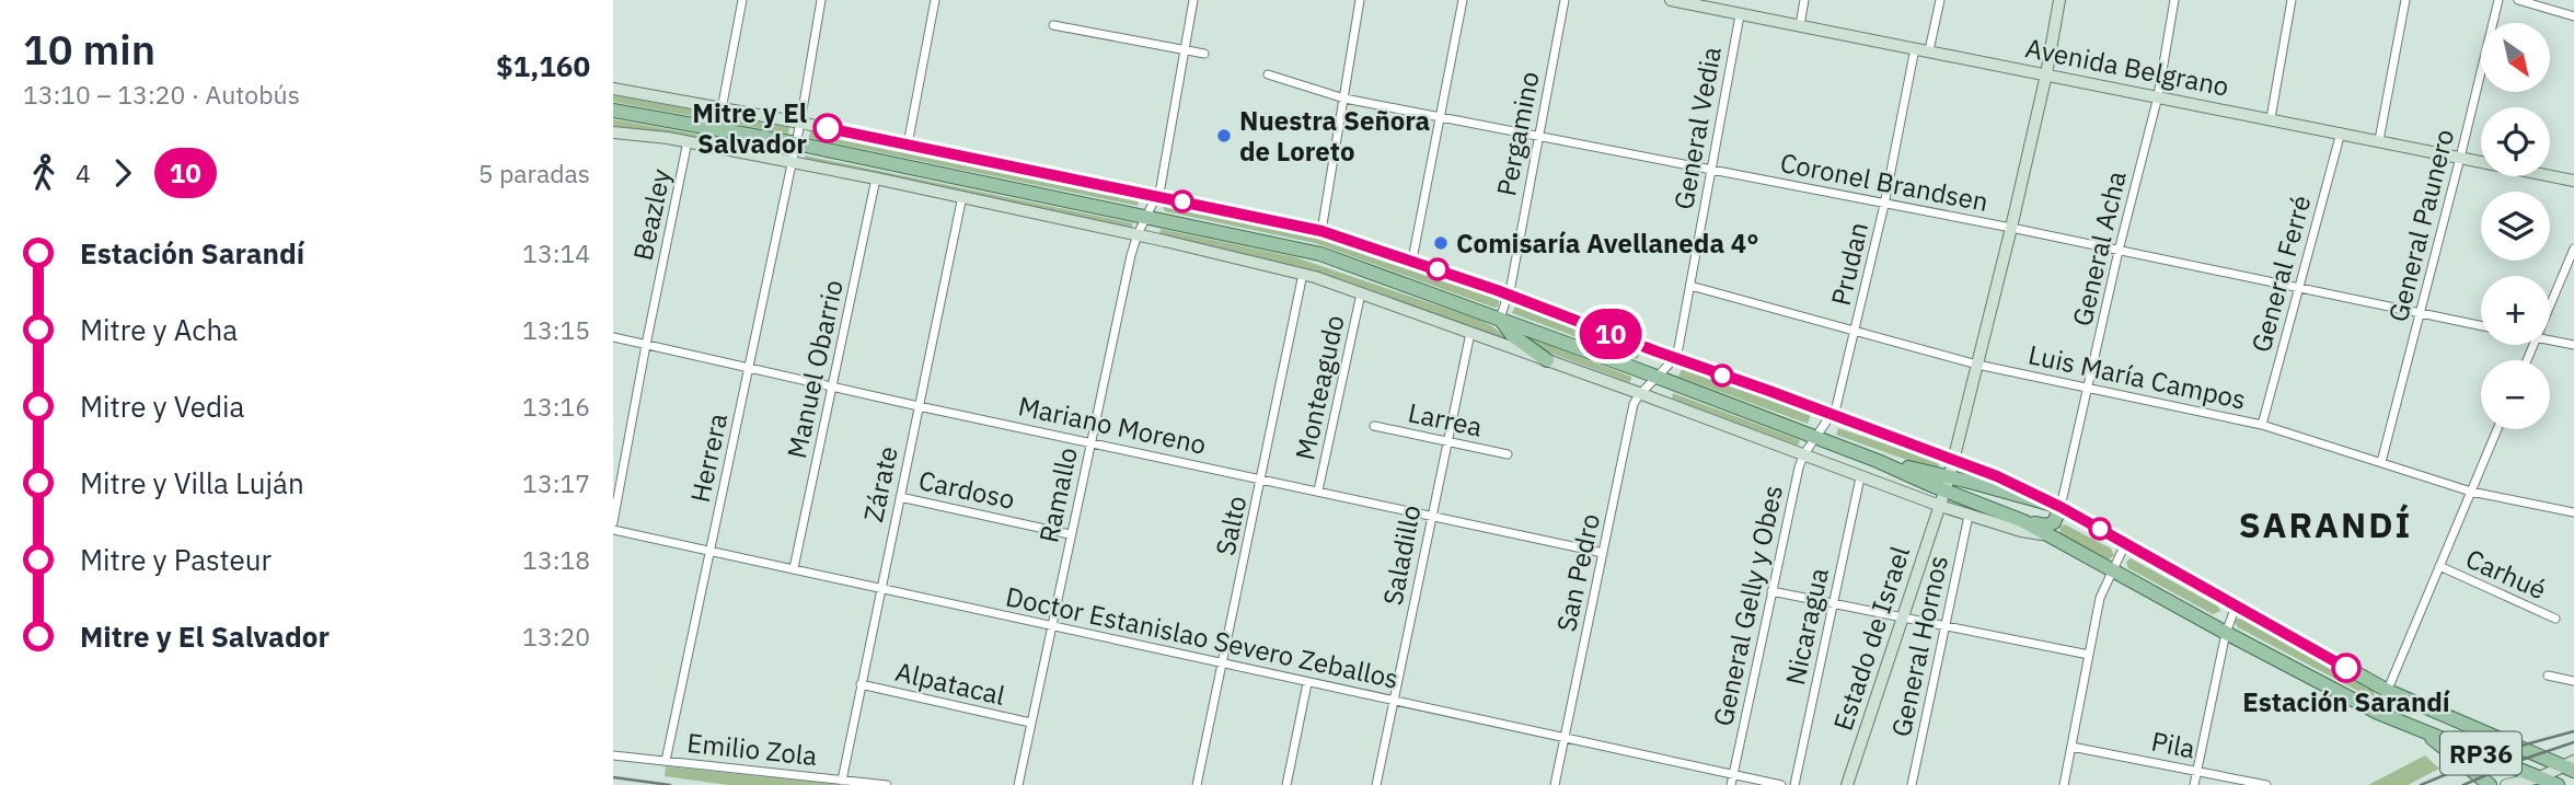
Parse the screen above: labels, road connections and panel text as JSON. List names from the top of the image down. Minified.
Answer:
{"streets":{"main road":["RP36"],"street":["Avenida Belgrano","General Vedia","Pergamino","Coronel Brandsen","Beazley","General Paunero","General Acha","Prudan","General Ferré","Manuel Obarrio","Luis María Campos","Monteagudo","Larrea","Mariano Moreno","Herrera","Zárate","Cardoso","Ramallo","Salto","Saladillo","San Pedro","Carhué","General Gelly y Obes","Nicaragua","Doctor Estanislao Severo Zeballos","Estado de Israel","General Hornos","Alpatacal","Pila","Emilio Zola"]},"crossings":[["Avenida Belgrano","General Vedia"],["Avenida Belgrano","General Paunero"],["Avenida Belgrano","General Acha"],["Avenida Belgrano","Prudan"],["Avenida Belgrano","General Ferré"],["Avenida Belgrano","Estado de Israel"],["General Vedia","Coronel Brandsen"],["General Vedia","Luis María Campos"],["Pergamino","Coronel Brandsen"],["Pergamino","RP36"],["Coronel Brandsen","General Paunero"],["Coronel Brandsen","General Acha"],["Coronel Brandsen","Prudan"],["Coronel Brandsen","General Ferré"],["Coronel Brandsen","Estado de Israel"],["Beazley","Mariano Moreno"],["General Paunero","Luis María Campos"],["General Acha","Luis María Campos"],["General Acha","RP36"],["Prudan","Luis María Campos"],["Prudan","General Gelly y Obes"],["Prudan","RP36"],["General Ferré","Luis María Campos"],["Manuel Obarrio","Mariano Moreno"],["Manuel Obarrio","Doctor Estanislao Severo Zeballos"],["Luis María Campos","Estado de Israel"],["Monteagudo","Mariano Moreno"],["Larrea","Saladillo"],["Mariano Moreno","Herrera"],["Mariano Moreno","Zárate"],["Mariano Moreno","Ramallo"],["Mariano Moreno","Salto"],["Mariano Moreno","Saladillo"],["Mariano Moreno","San Pedro"],["Herrera","Doctor Estanislao Severo Zeballos"],["Herrera","Emilio Zola"],["Herrera","RP36"],["Zárate","Cardoso"],["Zárate","Doctor Estanislao Severo Zeballos"],["Zárate","Alpatacal"],["Zárate","Emilio Zola"],["Cardoso","Ramallo"],["Ramallo","Doctor Estanislao Severo Zeballos"],["Ramallo","Alpatacal"],["Ramallo","RP36"],["Salto","Doctor Estanislao Severo Zeballos"],["Saladillo","Doctor Estanislao Severo Zeballos"],["San Pedro","Doctor Estanislao Severo Zeballos"],["San Pedro","RP36"],["General Gelly y Obes","Doctor Estanislao Severo Zeballos"],["General Gelly y Obes","RP36"],["Estado de Israel","RP36"]],"districts":["SARANDÍ"],"places":["Mitre y El Salvador","Nuestra Señora de Loreto","Comisaría Avellaneda 4°","Estación Sarandí"],"lines":["bus line 10"],"north":"bottom right","page":{"heading":["10 min","13:10 – 13:20 · Autobús","$1,160"],"on_map":"10","map_buttons":["+","−"],"legs":["4","10","5 paradas"],"list":[{"name":"Estación Sarandí","value":"13:14"},{"name":"Mitre y Acha","value":"13:15"},{"name":"Mitre y Vedia","value":"13:16"},{"name":"Mitre y Villa Luján","value":"13:17"},{"name":"Mitre y Pasteur","value":"13:18"},{"name":"Mitre y El Salvador","value":"13:20"}]}}
